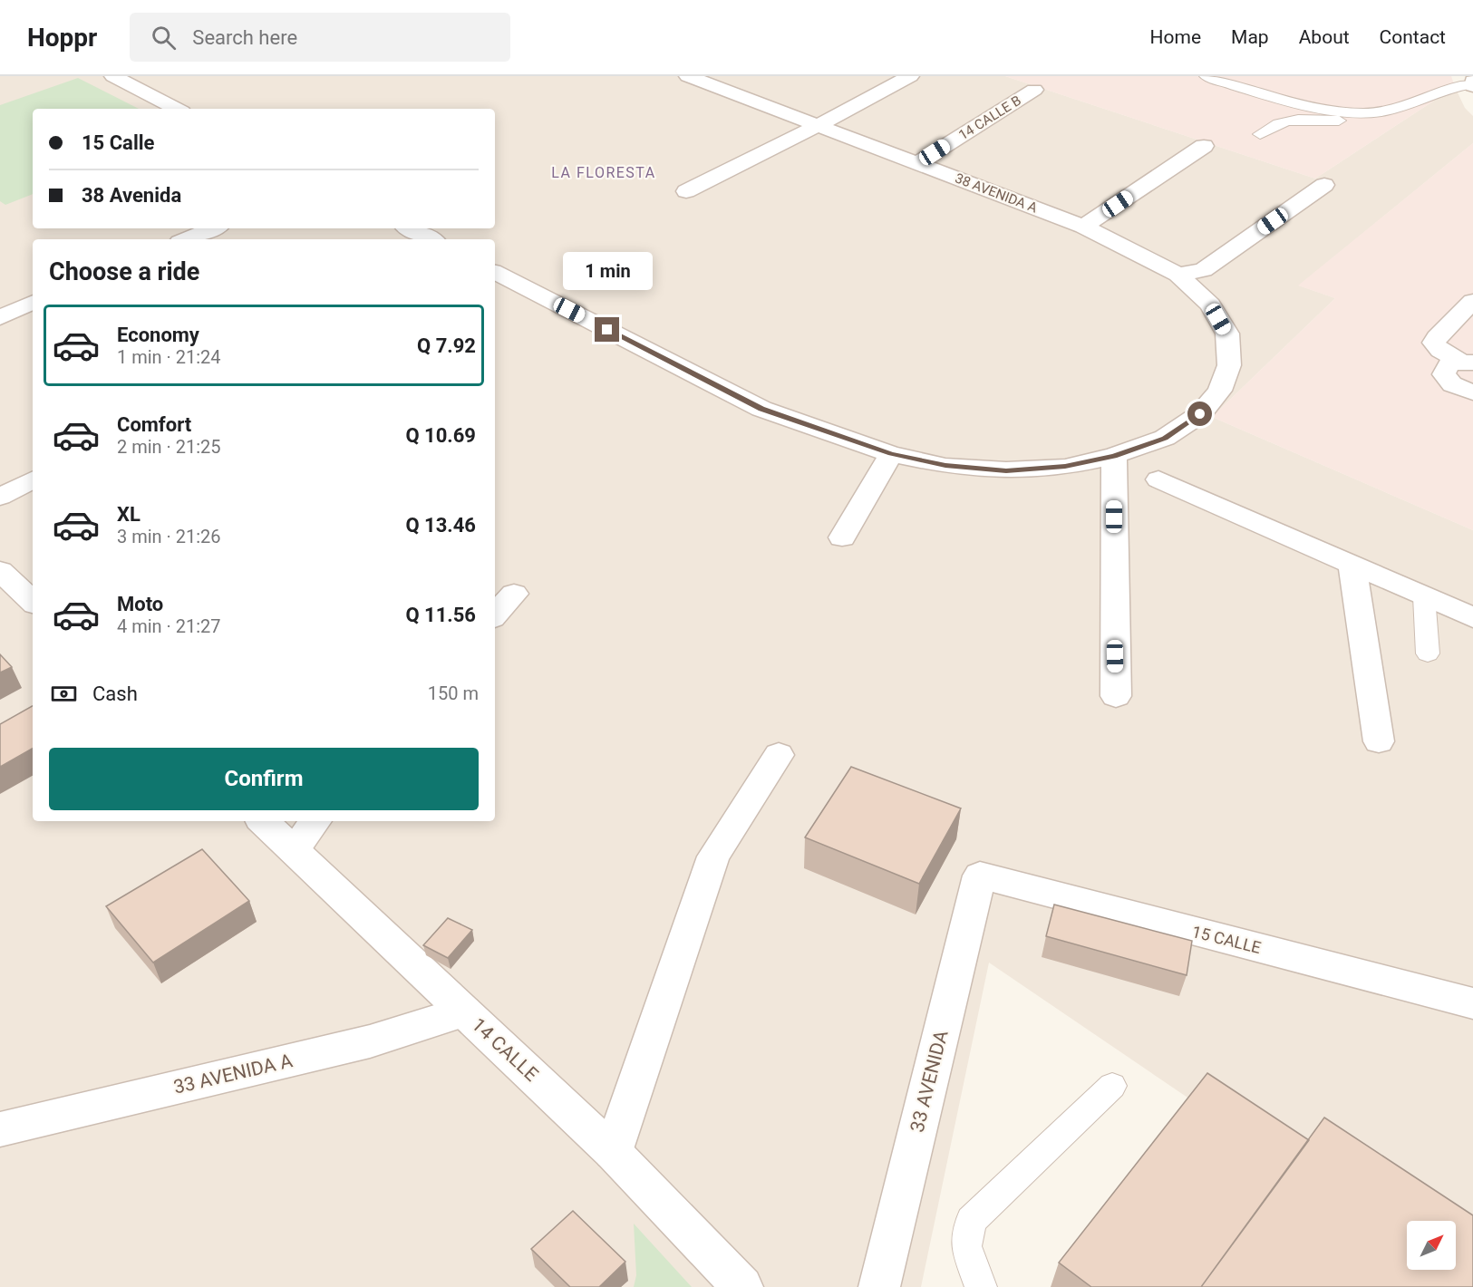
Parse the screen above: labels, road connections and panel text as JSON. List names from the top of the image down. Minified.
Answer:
{"streets":{"street":["14 CALLE B","38 AVENIDA A","15 CALLE","14 CALLE","33 AVENIDA A","33 AVENIDA"]},"crossings":[["14 CALLE B","38 AVENIDA A"],["15 CALLE","33 AVENIDA"],["14 CALLE","33 AVENIDA A"]],"districts":["LA FLORESTA"],"north":"top right","page":{"header":"Hoppr","search":"Search here","nav":["Home","Map","About","Contact"],"banner":["15 Calle","38 Avenida"],"heading":"Choose a ride","bubble":"1 min","list":[{"name":"Economy","note":"1 min · 21:24","value":"Q 7.92"},{"name":"Comfort","note":"2 min · 21:25","value":"Q 10.69"},{"name":"XL","note":"3 min · 21:26","value":"Q 13.46"},{"name":"Moto","note":"4 min · 21:27","value":"Q 11.56"}],"pay":["Cash","150 m"],"buttons":"Confirm"}}
